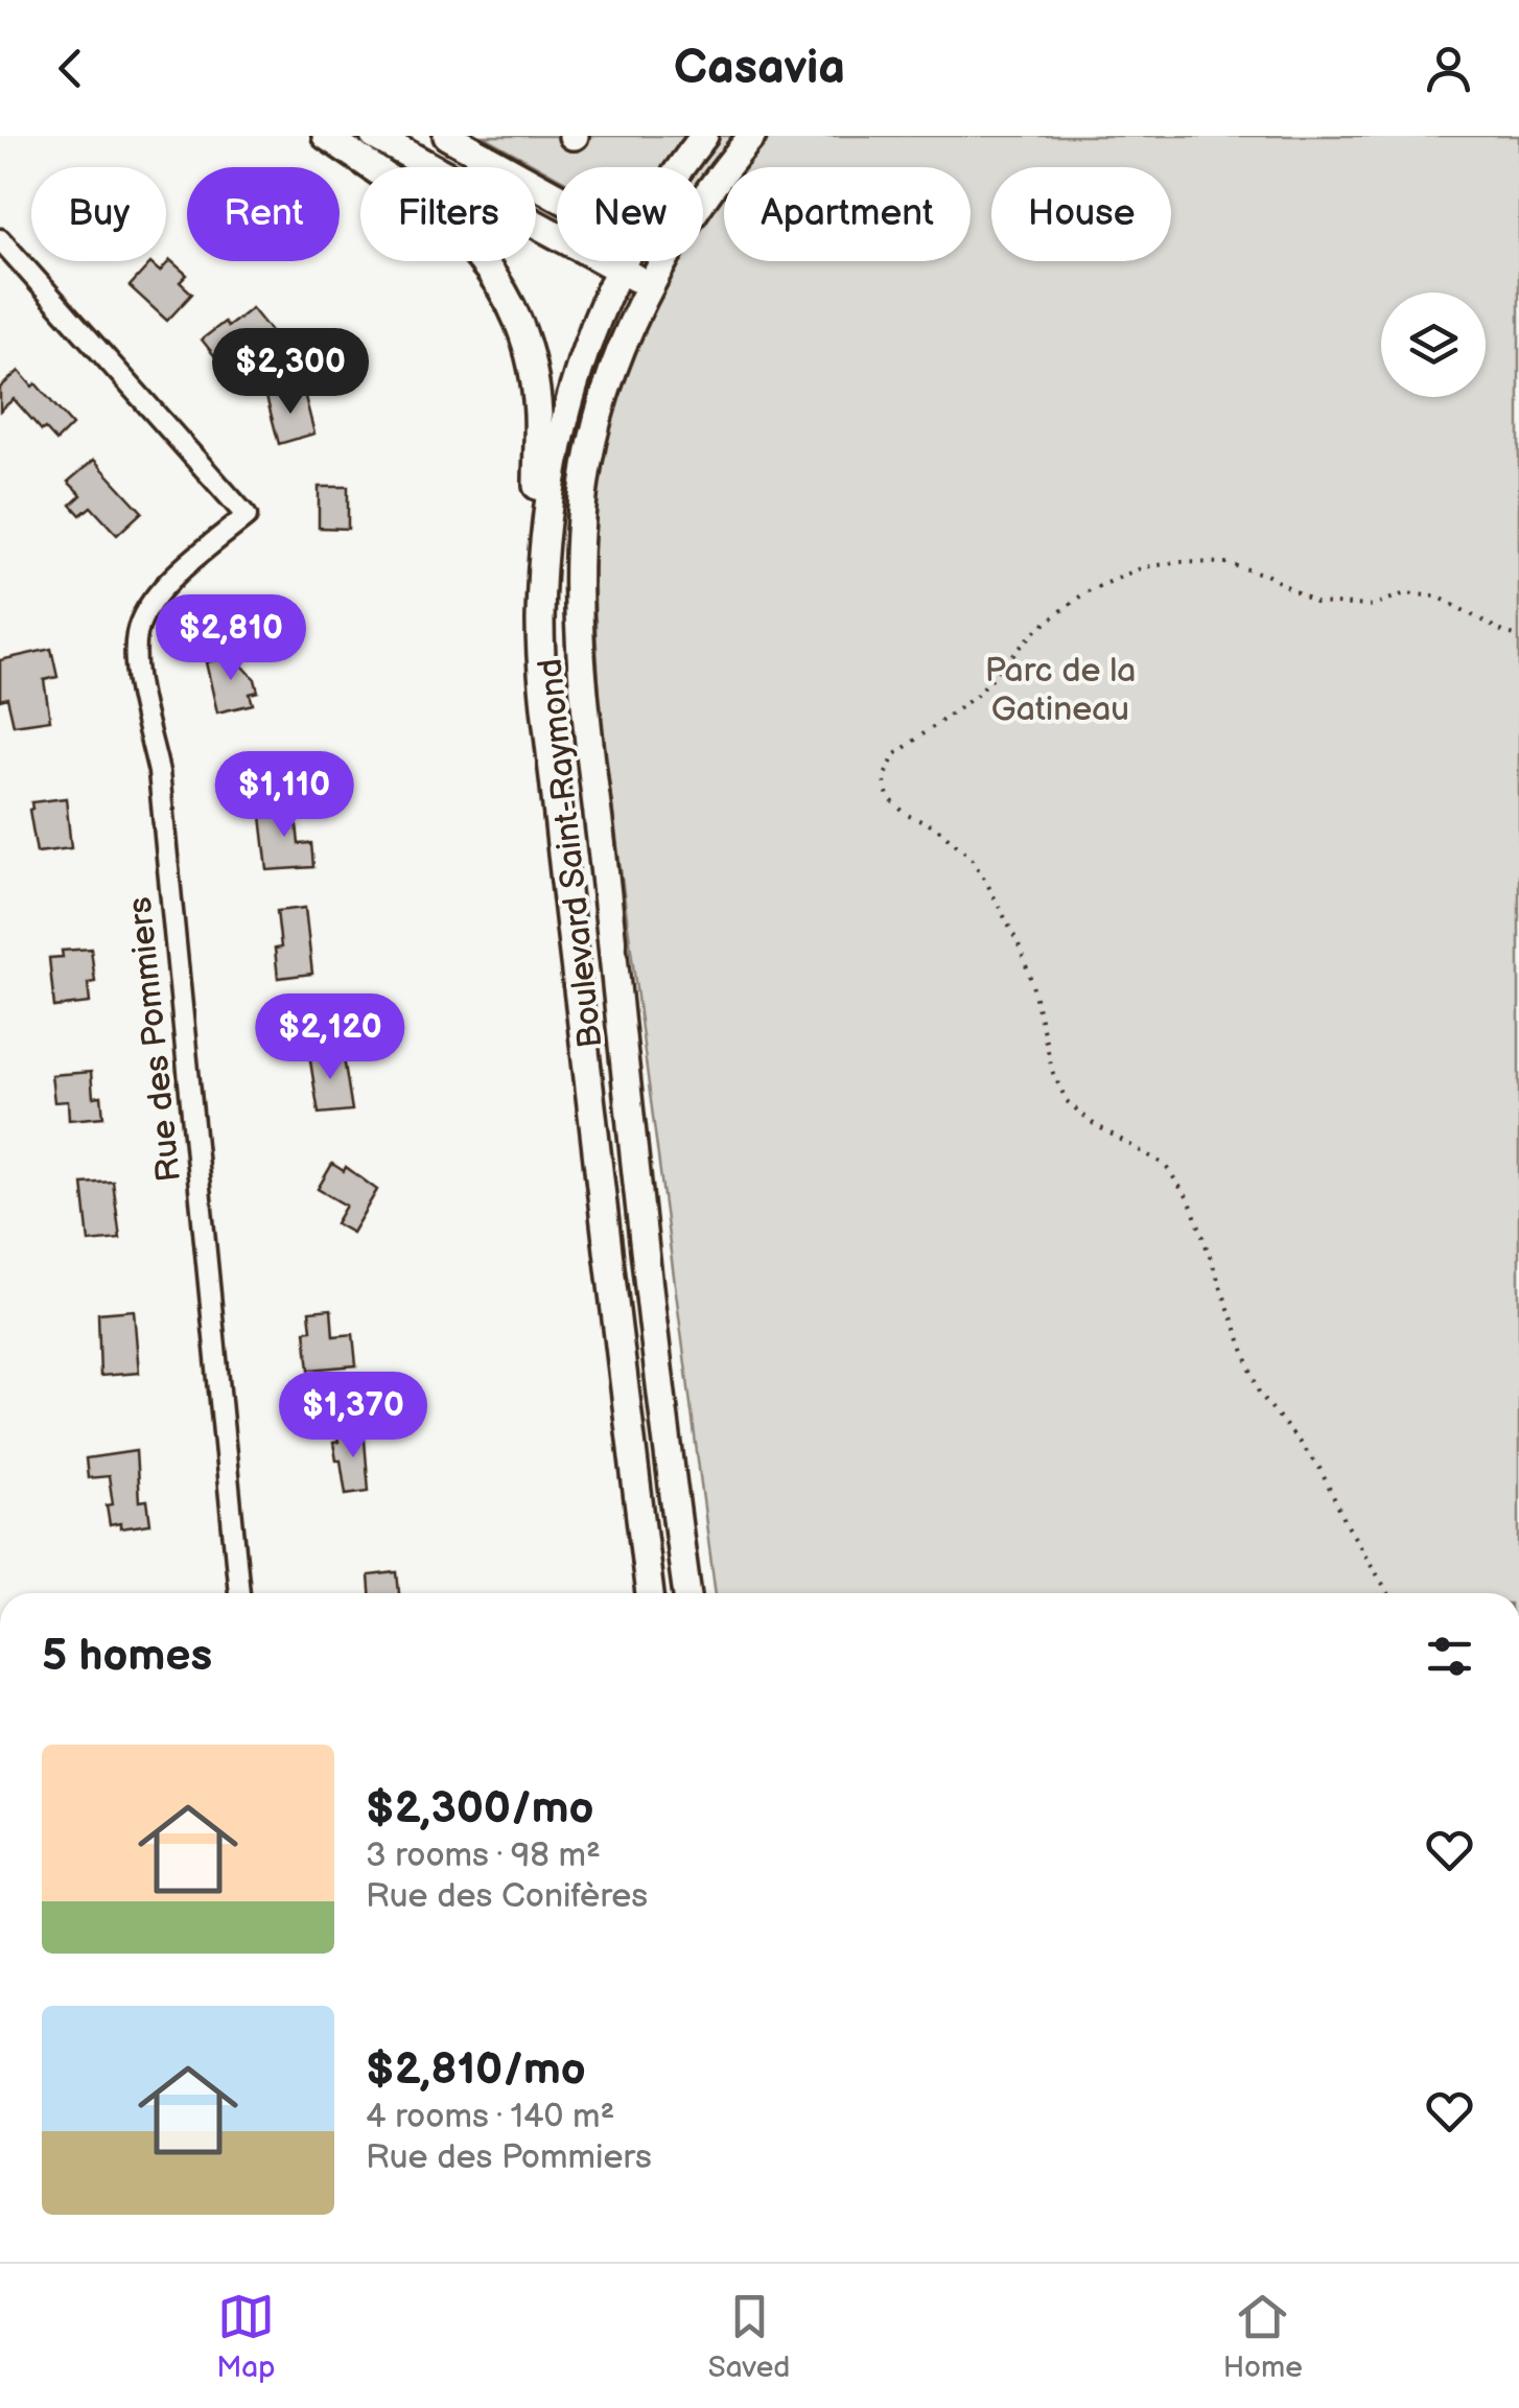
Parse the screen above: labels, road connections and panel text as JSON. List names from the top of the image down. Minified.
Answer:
{"streets":{"main road":["Boulevard Saint-Raymond"],"street":["Rue des Pommiers"]},"parks":["Parc de la Gatineau"],"page":{"header":"Casavia","chip":["Buy","Rent","Filters","New","Apartment","House"],"price":["$2,300","$2,810","$1,110","$2,120","$1,370"],"heading":"5 homes","list":[{"name":"$2,300/mo","note":"3 rooms · 98 m² · Rue des Conifères"},{"name":"$2,810/mo","note":"4 rooms · 140 m² · Rue des Pommiers"}],"tabs":["Map","Saved","Home"]}}
